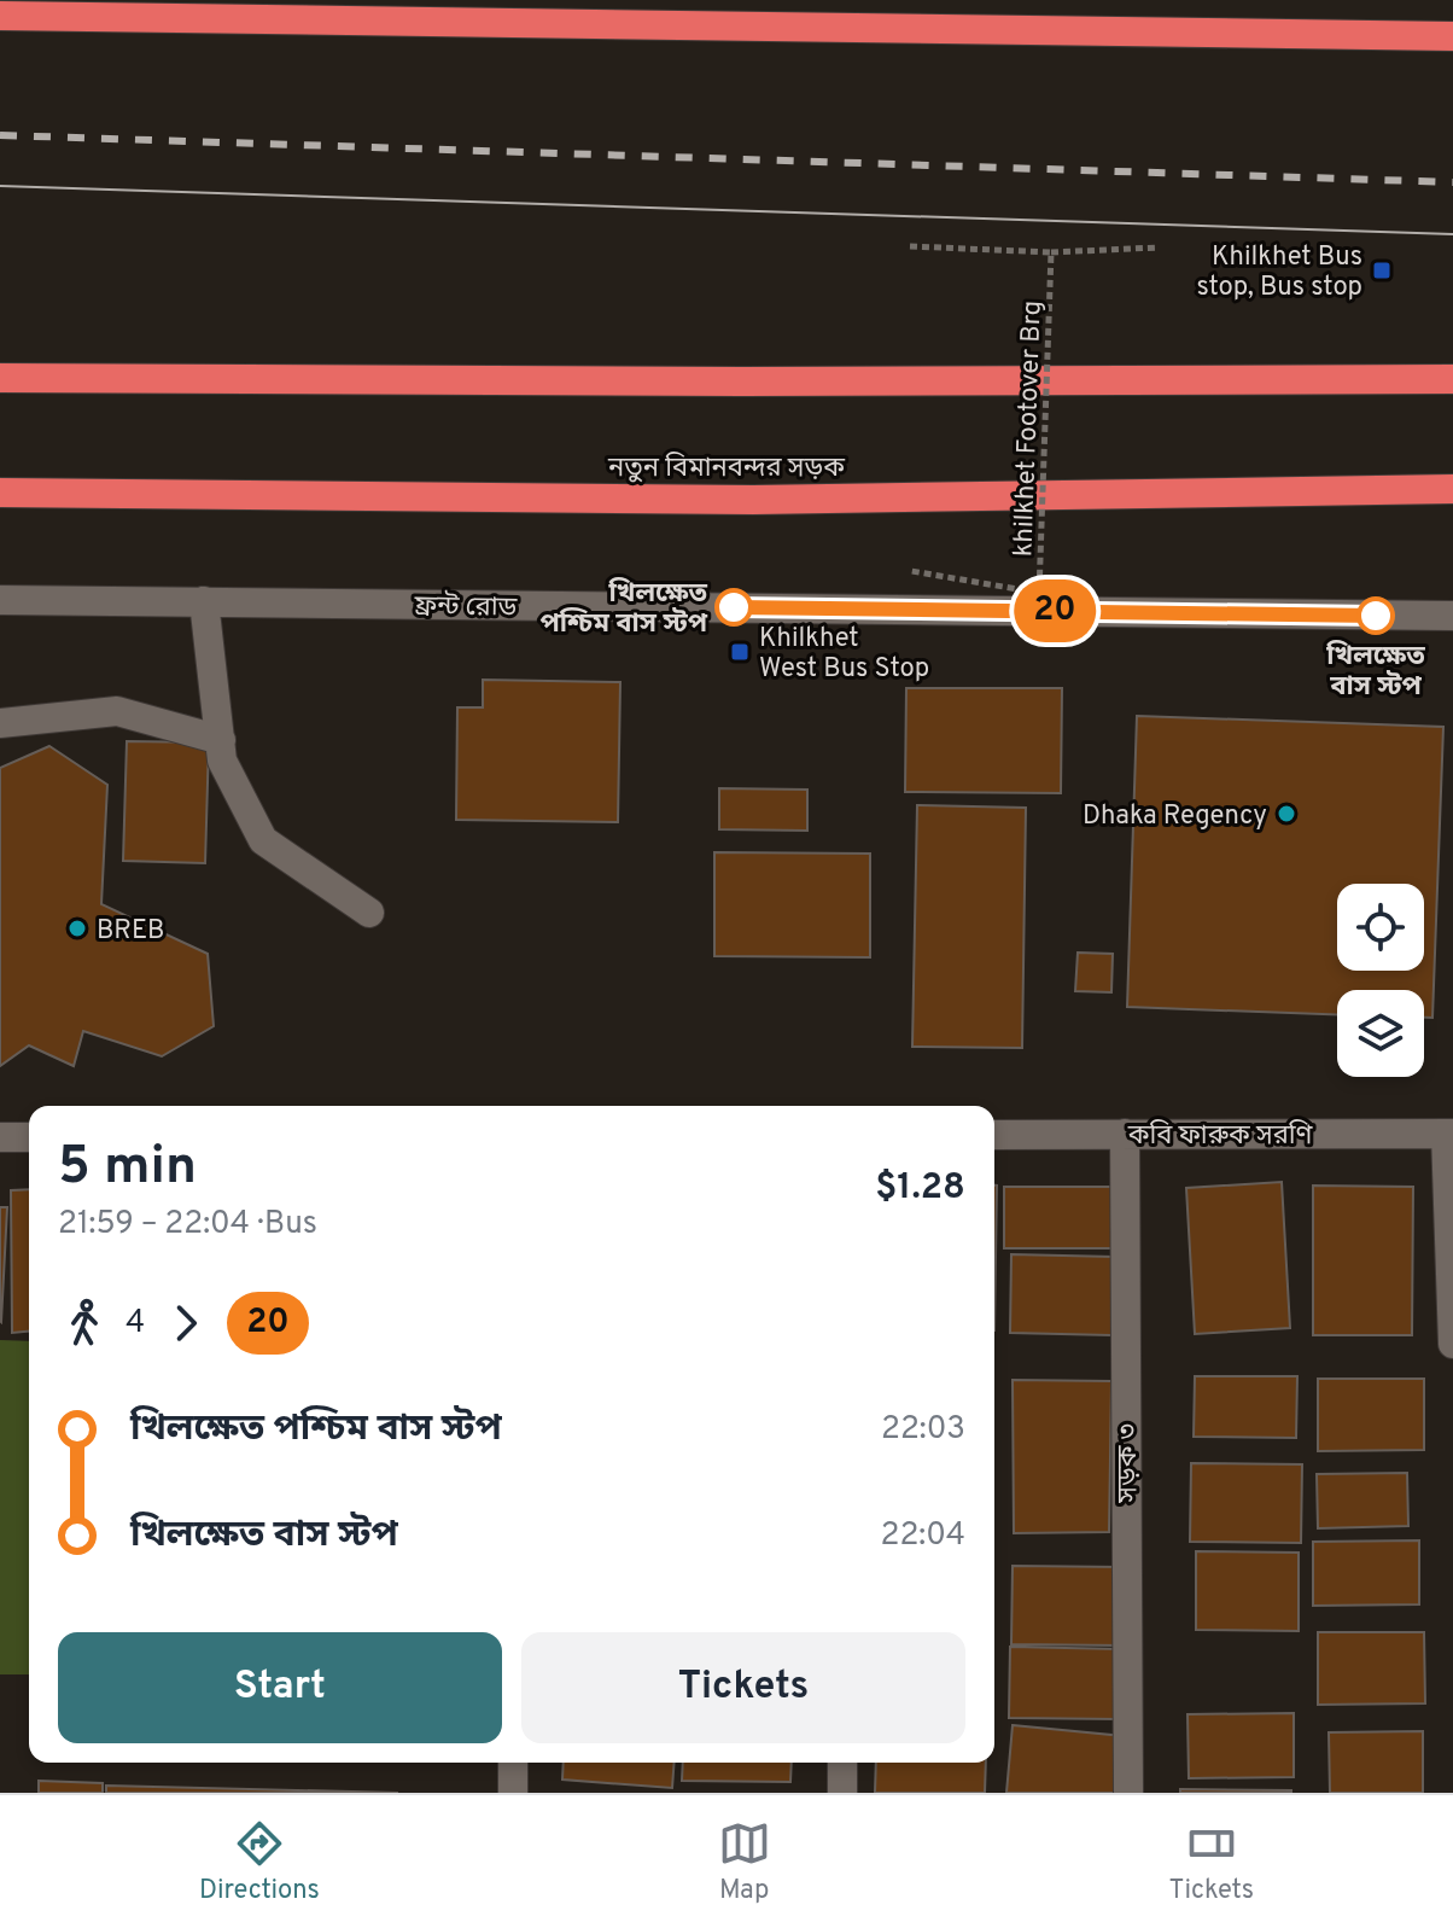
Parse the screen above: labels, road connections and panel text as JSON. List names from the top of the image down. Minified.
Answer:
{"streets":{"highway":["নতুন বিমানবন্দর সড়ক"],"street":["ফ্রন্ট রোড","কবি ফারুক সরণি","সড়ক ৩"],"path":["khilkhet Footover Brg"]},"crossings":[["কবি ফারুক সরণি","সড়ক ৩"]],"places":{"transit":["Khilkhet Bus stop, Bus stop","Khilkhet West Bus Stop"],"other":["খিলক্ষেত পশ্চিম বাস স্টপ","খিলক্ষেত বাস স্টপ","Dhaka Regency","BREB"]},"lines":["bus line 20"],"page":{"on_map":"20","heading":["5 min","21:59 – 22:04 · Bus","$1.28"],"legs":["4","20"],"list":[{"name":"খিলক্ষেত পশ্চিম বাস স্টপ","value":"22:03"},{"name":"খিলক্ষেত বাস স্টপ","value":"22:04"}],"buttons":["Start","Tickets"],"tabs":["Directions","Map","Tickets"]}}
